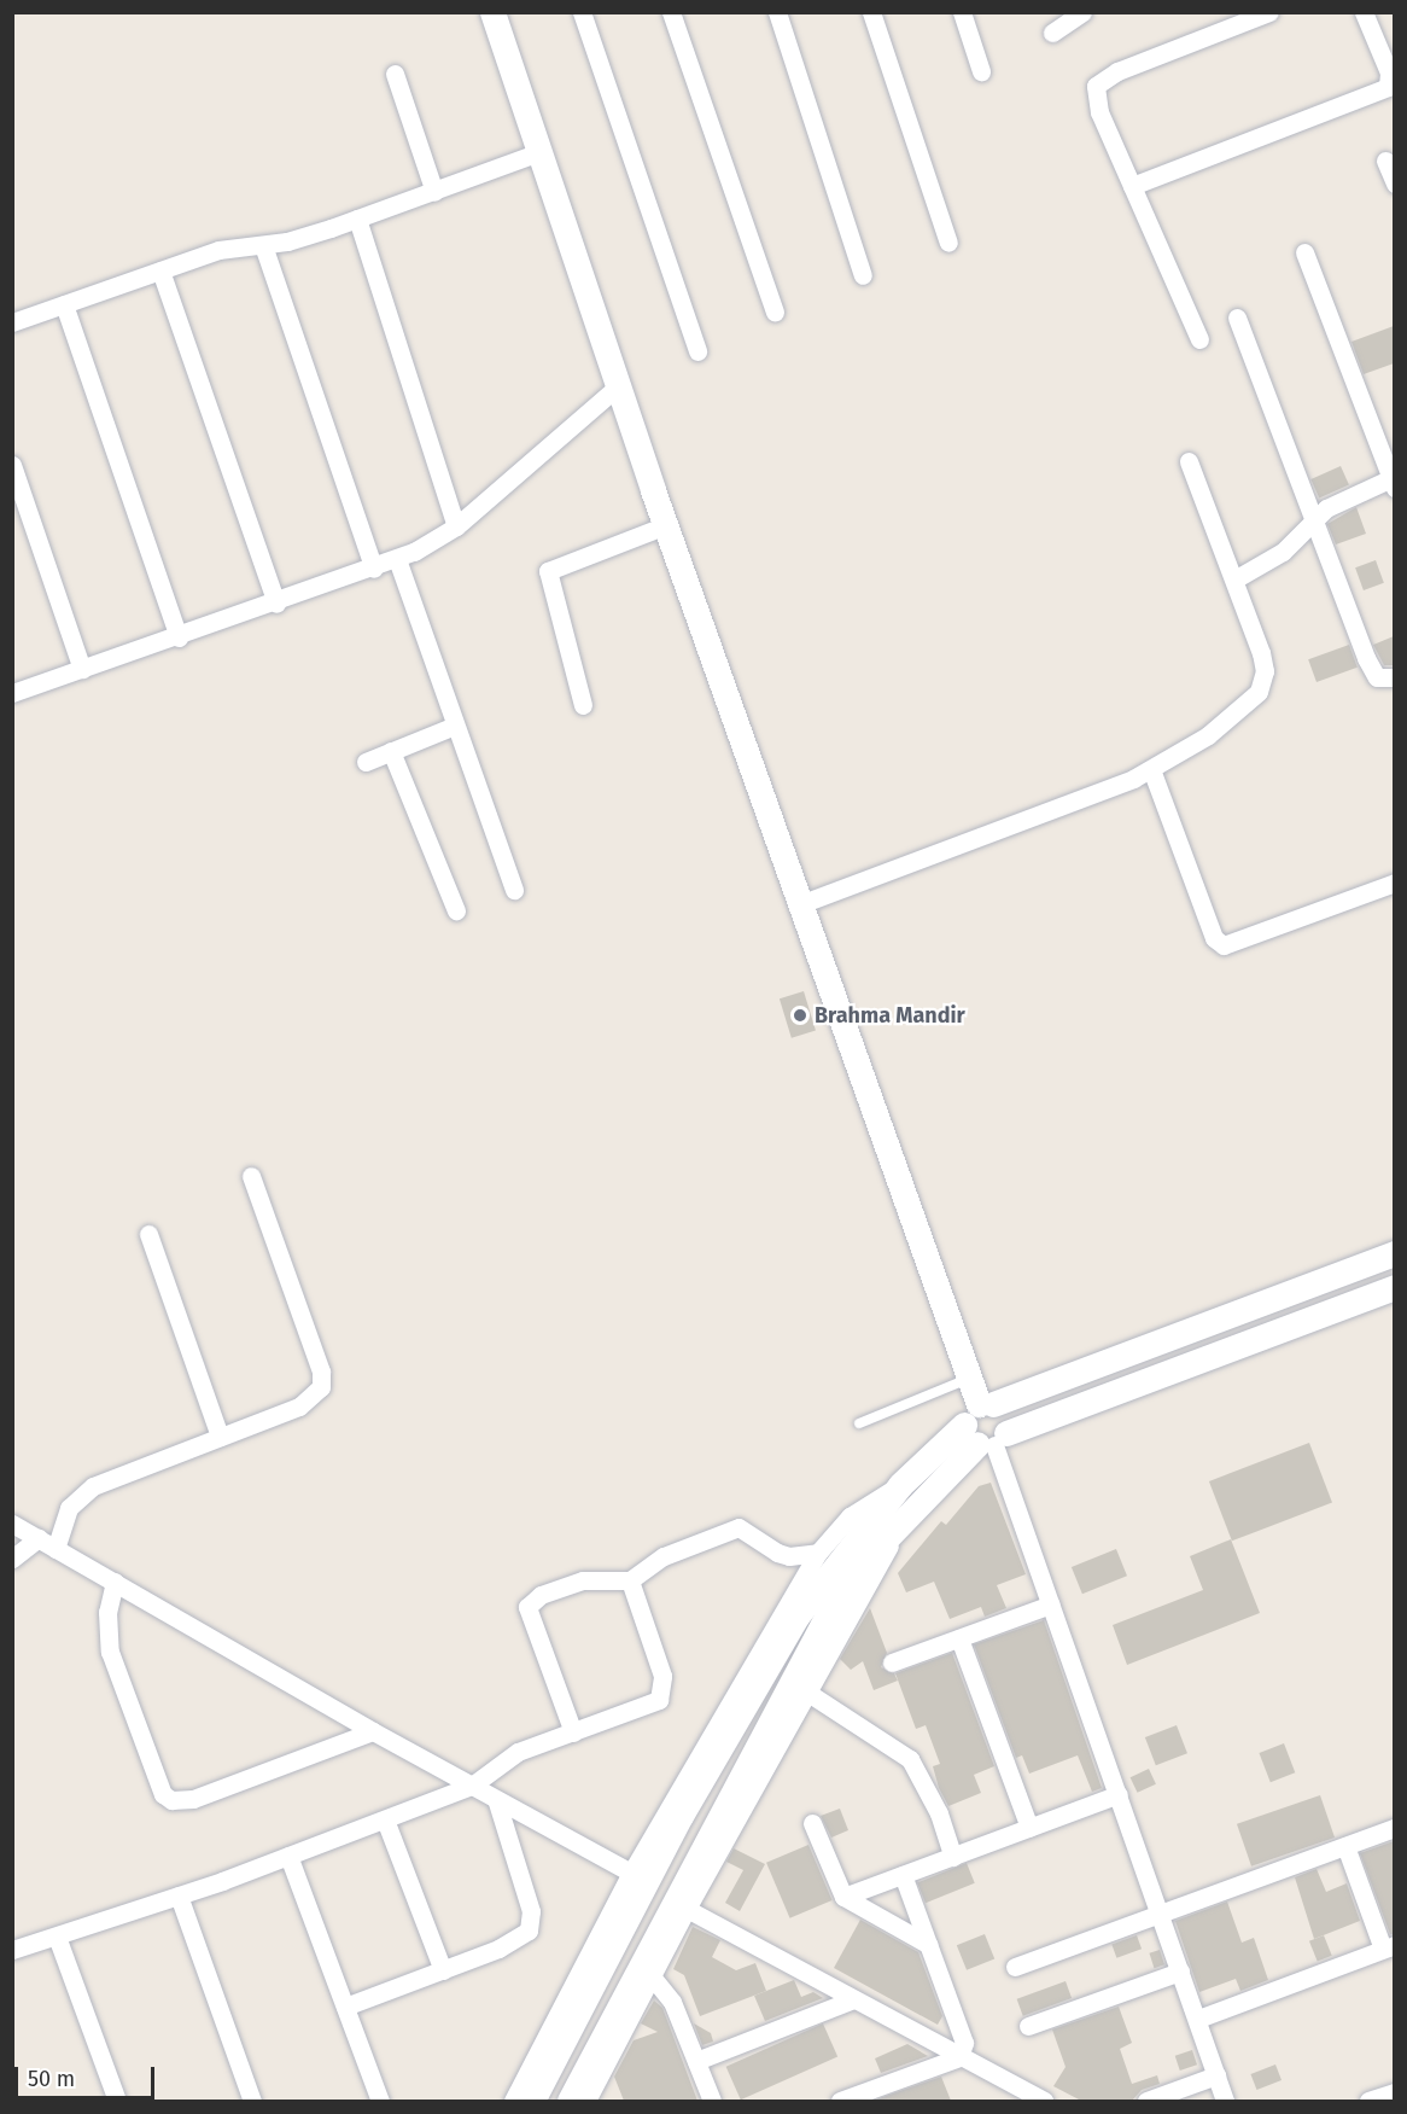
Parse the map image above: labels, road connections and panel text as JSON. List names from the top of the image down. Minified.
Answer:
{"places":["Brahma Mandir"],"scale_bar":"50 m"}
